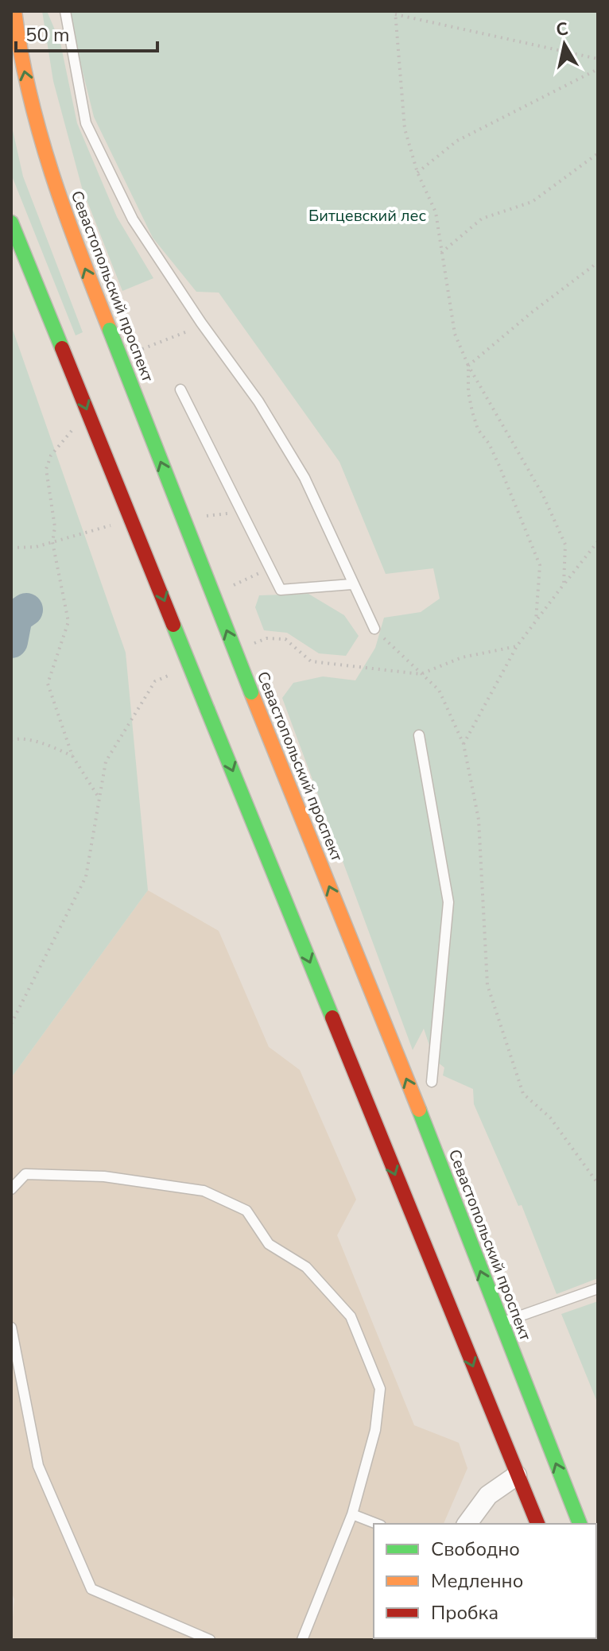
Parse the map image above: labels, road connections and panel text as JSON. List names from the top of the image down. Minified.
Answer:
{"streets":{"main road":["Севастопольский проспект"]},"parks":["Битцевский лес"],"legend":["Свободно","Медленно","Пробка"],"scale_bar":"50 m","north":"top"}
